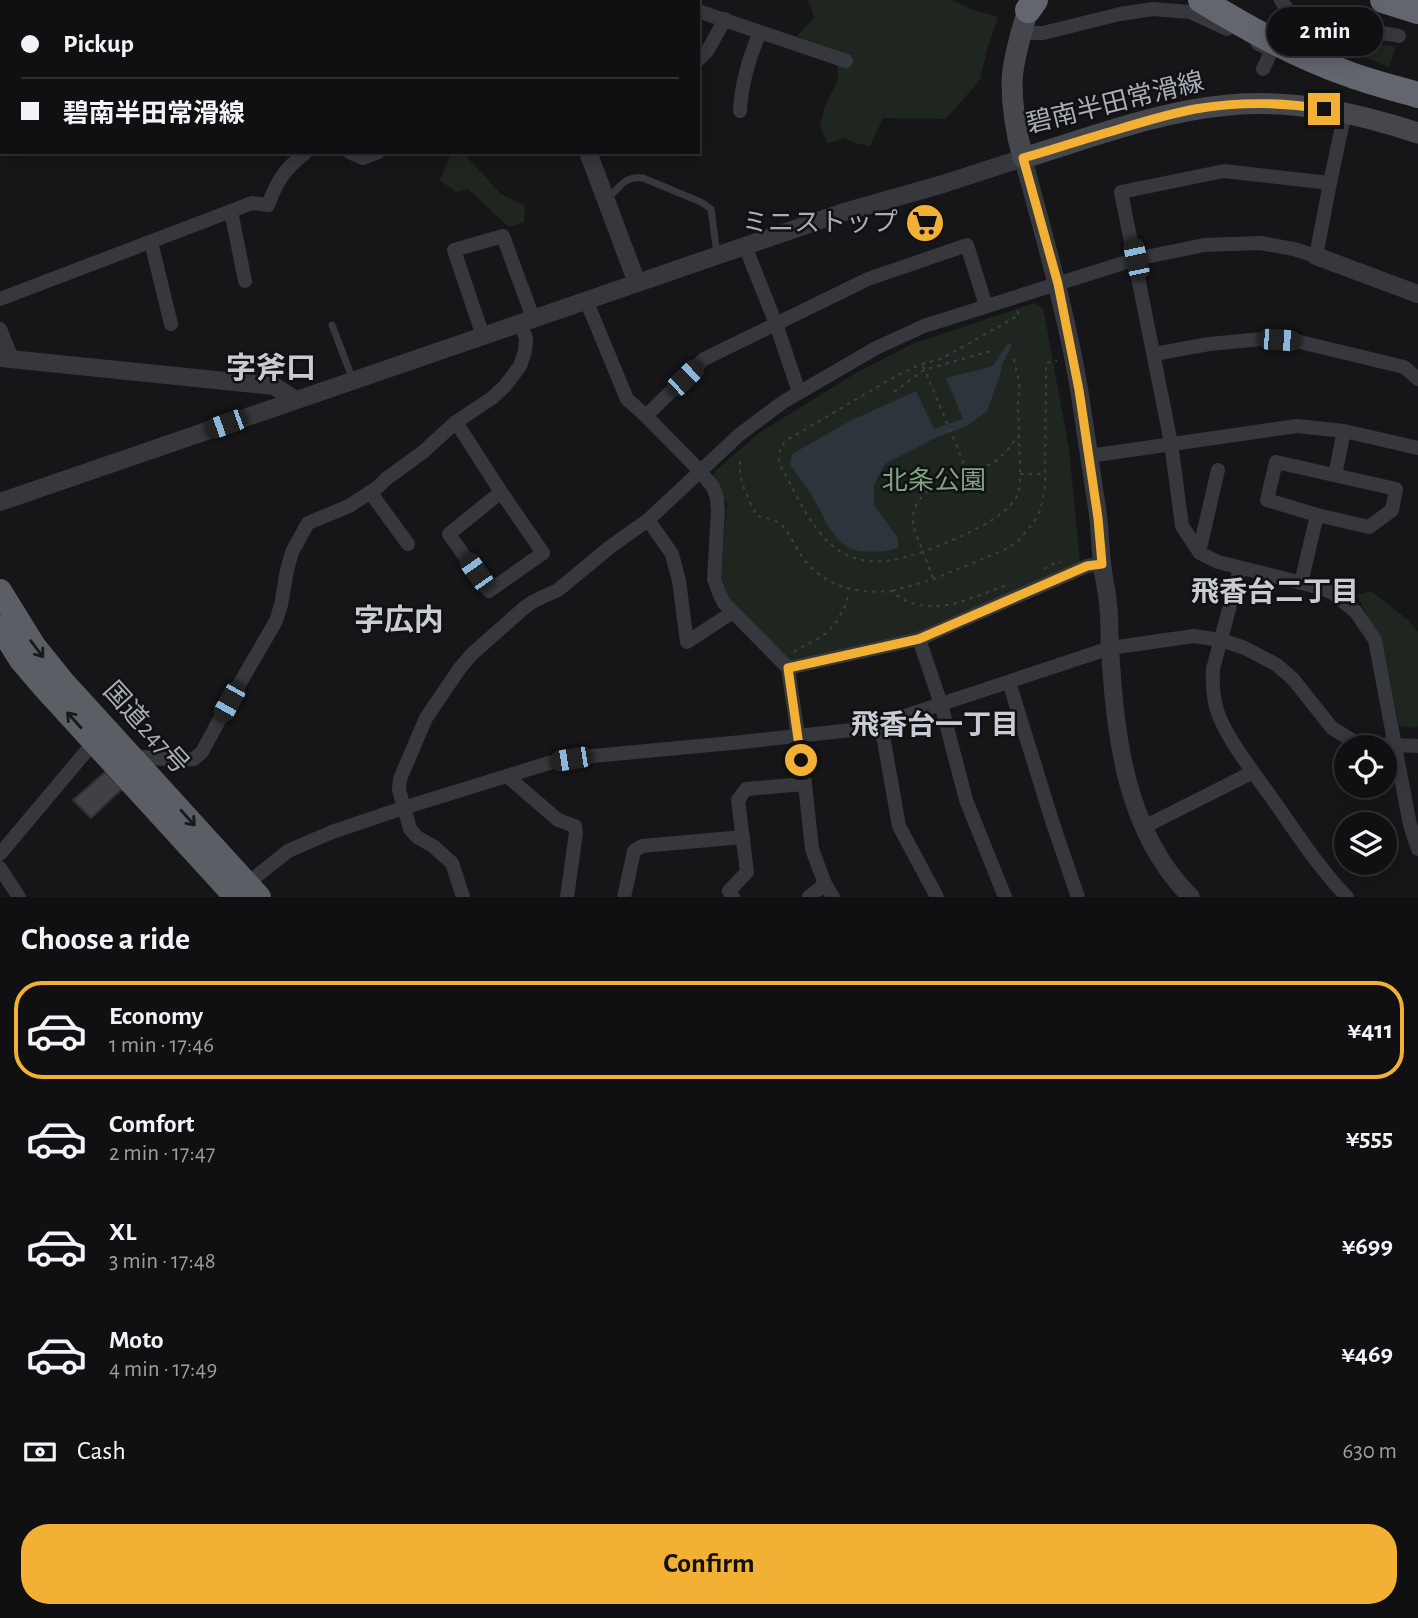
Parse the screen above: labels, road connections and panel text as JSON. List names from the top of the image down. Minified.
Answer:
{"streets":{"highway":["国道247号"],"main road":["碧南半田常滑線"]},"districts":["字斧口","飛香台二丁目","字広内","飛香台一丁目"],"parks":["北条公園"],"places":{"supermarket":["ミニストップ"]},"page":{"banner":["Pickup","碧南半田常滑線"],"bubble":"2 min","heading":"Choose a ride","list":[{"name":"Economy","note":"1 min · 17:46","value":"¥411"},{"name":"Comfort","note":"2 min · 17:47","value":"¥555"},{"name":"XL","note":"3 min · 17:48","value":"¥699"},{"name":"Moto","note":"4 min · 17:49","value":"¥469"}],"pay":["Cash","630 m"],"buttons":"Confirm"}}
